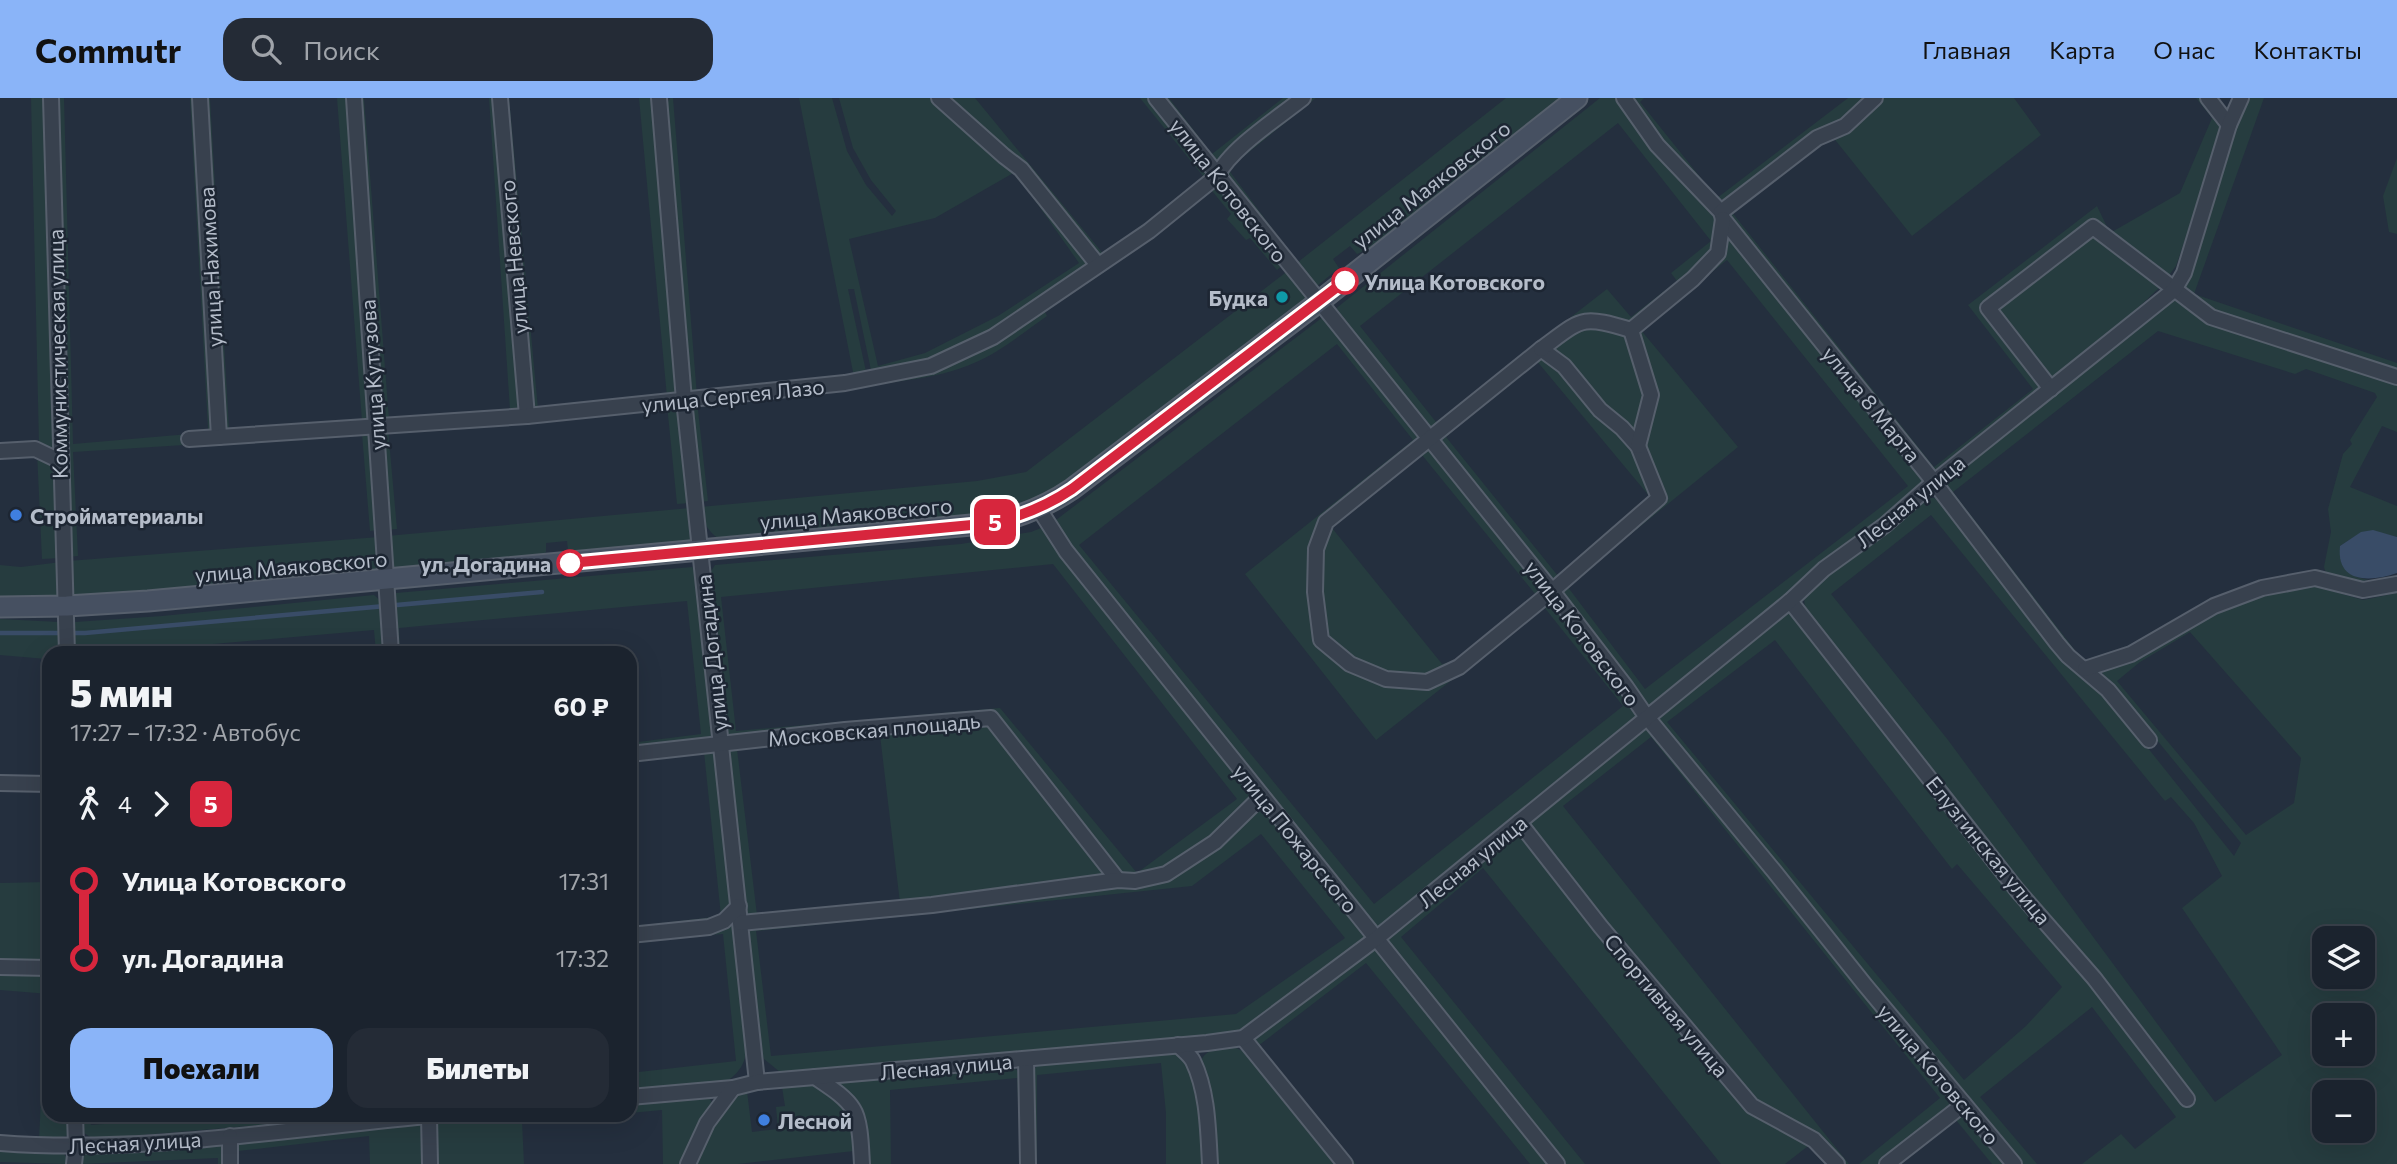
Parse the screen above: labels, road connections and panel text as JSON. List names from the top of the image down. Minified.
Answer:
{"streets":{"main road":["улица Маяковского"],"street":["улица Котовского","улица Невского","улица Нахимова","Коммунистическая улица","улица Кутузова","улица Сергея Лазо","улица 8 Марта","Лесная улица","улица Догадина","Московская площадь","улица Пожарского","Елузгинская улица","Спортивная улица"]},"crossings":[["улица Маяковского","улица Котовского"],["улица Маяковского","Коммунистическая улица"],["улица Маяковского","улица Кутузова"],["улица Маяковского","улица Догадина"],["улица Маяковского","улица Пожарского"],["улица Котовского","улица Сергея Лазо"],["улица Котовского","Лесная улица"],["улица Невского","улица Сергея Лазо"],["улица Нахимова","улица Сергея Лазо"],["улица Кутузова","улица Сергея Лазо"],["улица Сергея Лазо","улица Догадина"],["улица 8 Марта","Лесная улица"],["Лесная улица","улица Догадина"],["Лесная улица","улица Пожарского"],["Лесная улица","Елузгинская улица"],["Лесная улица","Спортивная улица"],["улица Догадина","Московская площадь"]],"places":["Улица Котовского","Будка","Стройматериалы","ул. Догадина","Лесной"],"lines":["bus line 5"],"page":{"header":"Commutr","search":"Поиск","nav":["Главная","Карта","О нас","Контакты"],"on_map":"5","heading":["5 мин","17:27 – 17:32 · Автобус","60 ₽"],"legs":["4","5"],"list":[{"name":"Улица Котовского","value":"17:31"},{"name":"ул. Догадина","value":"17:32"}],"map_buttons":["+","−"],"buttons":["Поехали","Билеты"]}}
